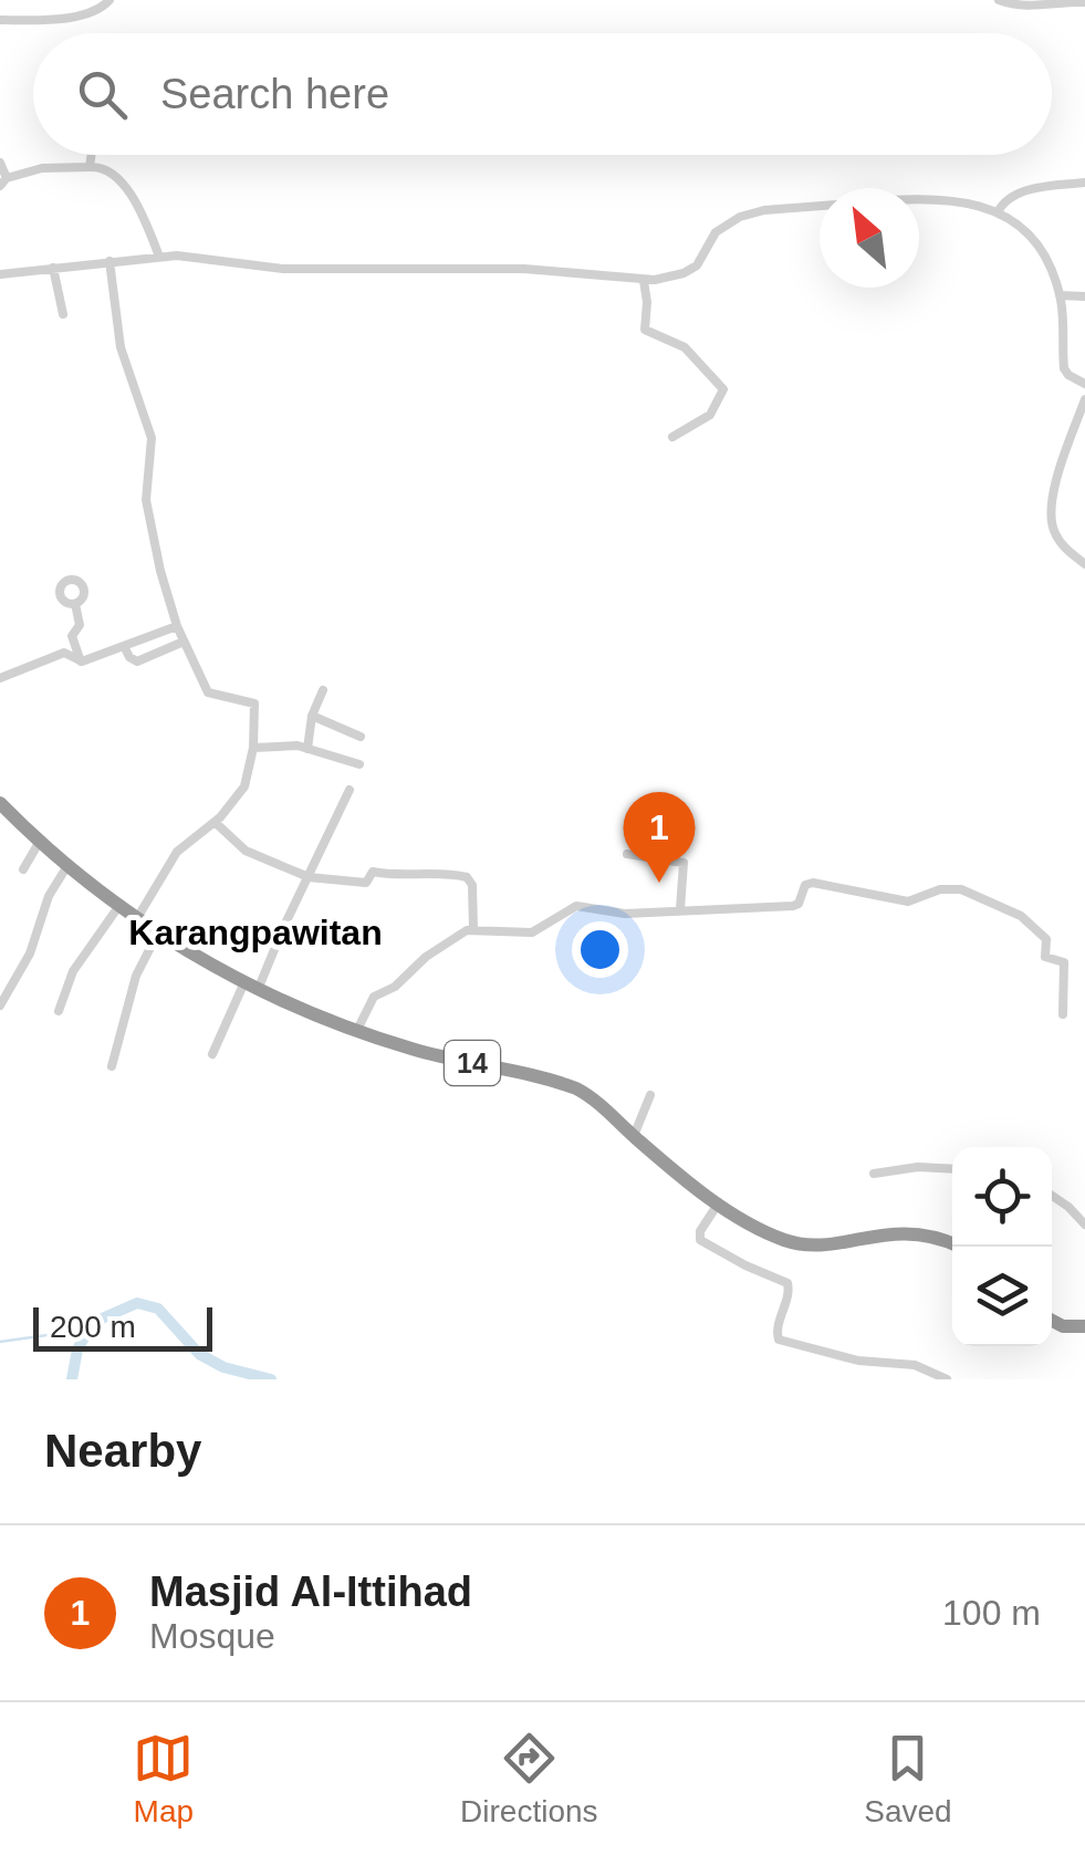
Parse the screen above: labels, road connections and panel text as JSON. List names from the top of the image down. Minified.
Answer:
{"streets":{"highway":["14"]},"districts":["Karangpawitan"],"scale_bar":"200 m","north":"top left","page":{"search":"Search here","pins":"1","scale":"200 m","heading":"Nearby","list":[{"mark":"1","name":"Masjid Al-Ittihad","note":"Mosque","value":"100 m"}],"nav":["Map","Directions","Saved"]}}
